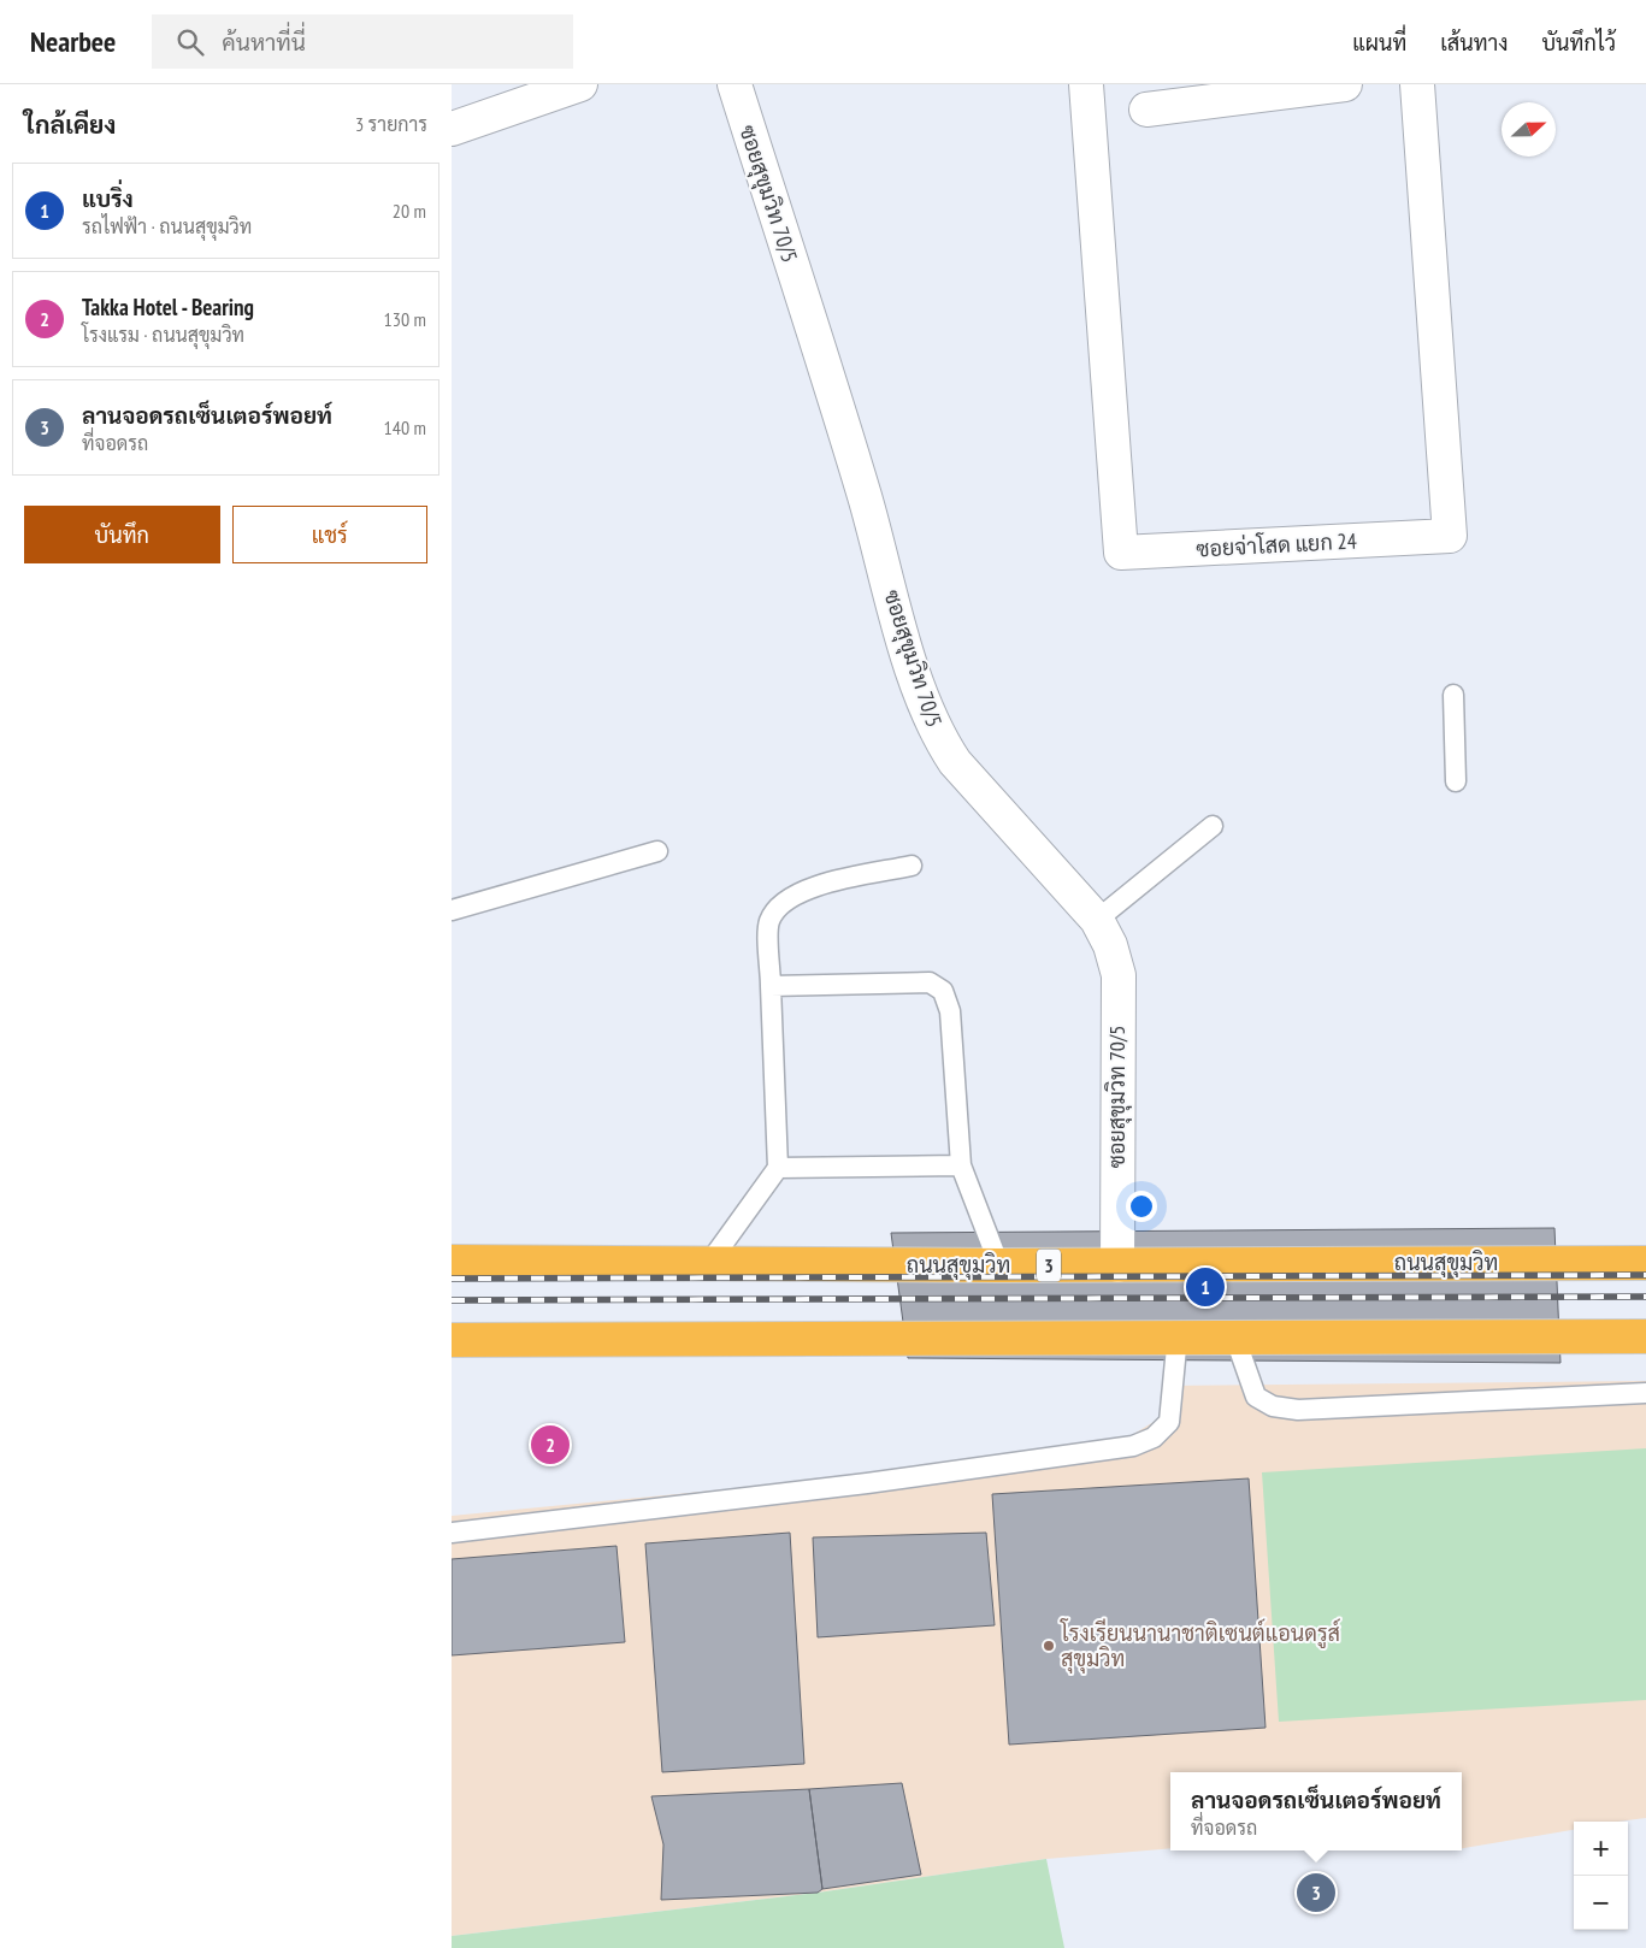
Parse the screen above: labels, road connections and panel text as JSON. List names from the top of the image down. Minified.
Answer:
{"streets":{"highway":["ถนนสุขุมวิท","3"],"street":["ซอยสุขุมวิท 70/5","ซอยจ่าโสด แยก 24"]},"crossings":[["ซอยสุขุมวิท 70/5","ถนนสุขุมวิท"]],"places":["โรงเรียนนานาชาติเซนต์แอนดรูส์ สุขุมวิท"],"north":"right","page":{"header":"Nearbee","search":"ค้นหาที่นี่","nav":["แผนที่","เส้นทาง","บันทึกไว้"],"heading":["ใกล้เคียง","3 รายการ"],"list":[{"mark":"1","name":"แบริ่ง","note":"รถไฟฟ้า · ถนนสุขุมวิท","value":"20 m"},{"mark":"2","name":"Takka Hotel - Bearing","note":"โรงแรม · ถนนสุขุมวิท","value":"130 m"},{"mark":"3","name":"ลานจอดรถเซ็นเตอร์พอยท์","note":"ที่จอดรถ","value":"140 m"}],"buttons":["บันทึก","แชร์"],"pins":["1","2","3"],"popup":["ลานจอดรถเซ็นเตอร์พอยท์","ที่จอดรถ"],"map_buttons":["+","−"]}}
